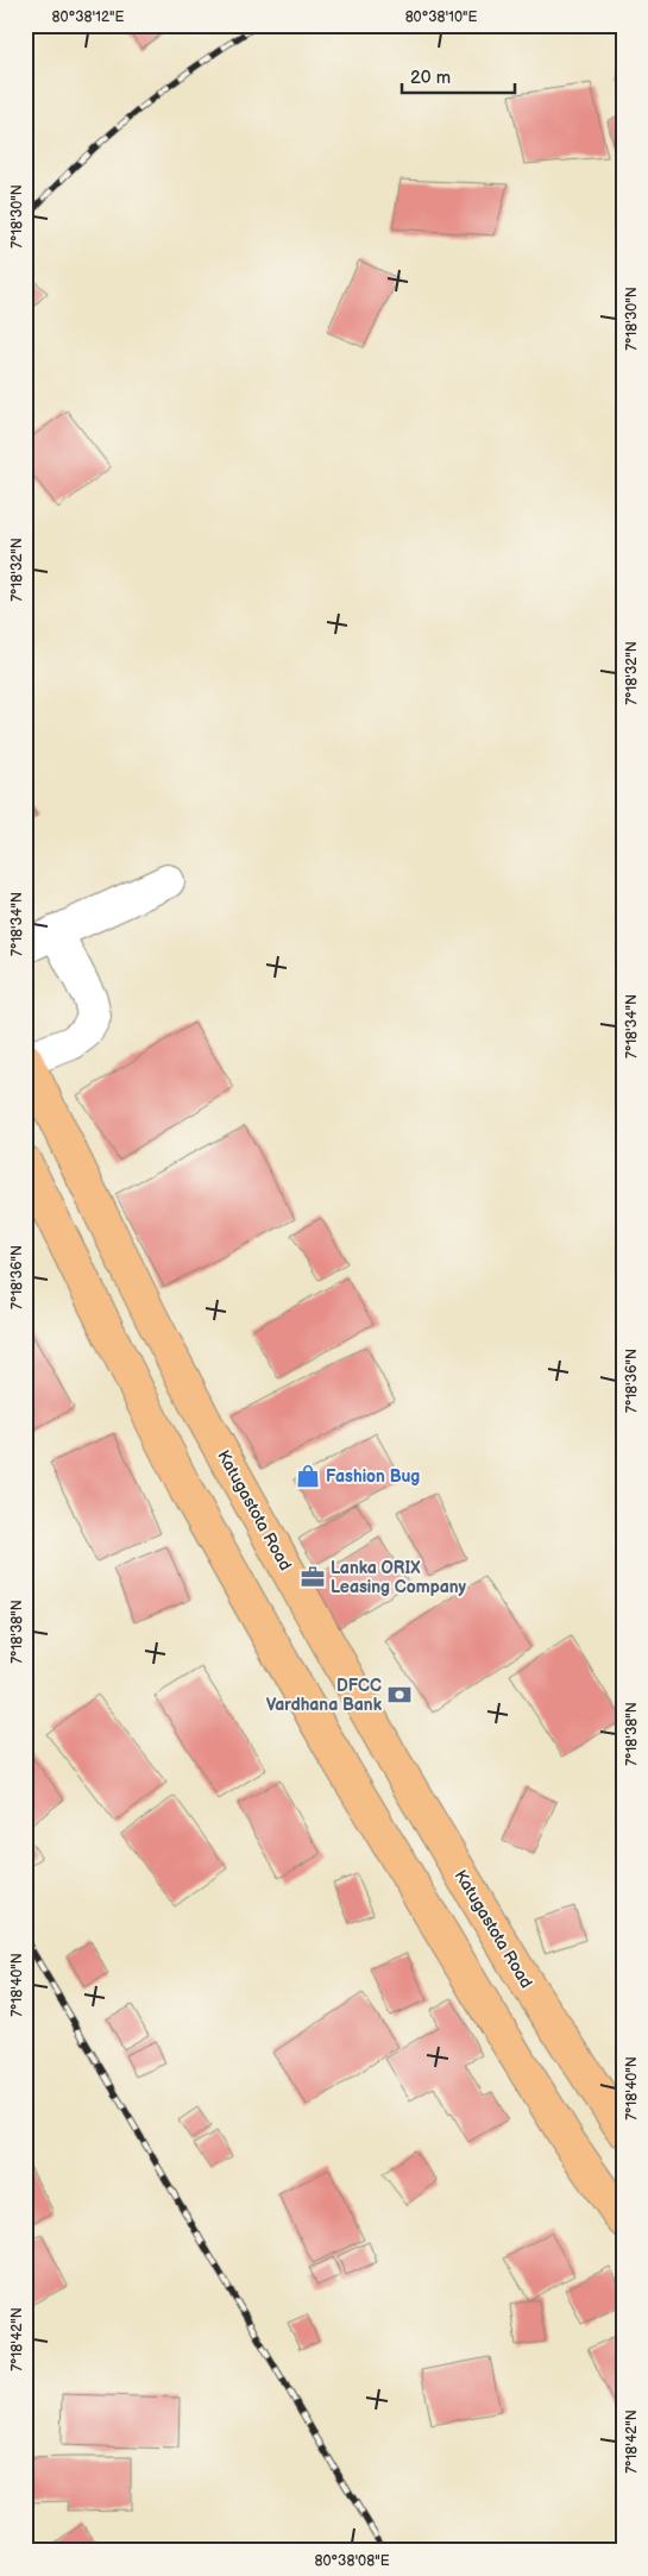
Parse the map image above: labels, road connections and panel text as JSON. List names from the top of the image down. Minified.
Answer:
{"streets":{"highway":["Katugastota Road"]},"places":{"shop":["Fashion Bug"],"office":["Lanka ORIX Leasing Company"],"bank":["DFCC Vardhana Bank"]},"scale_bar":"20 m","coordinates":["80°38'12\"E","80°38'10\"E","7°18'30\"N","7°18'32\"N","7°18'34\"N","7°18'36\"N","7°18'38\"N","7°18'40\"N","7°18'42\"N","80°38'08\"E"]}
